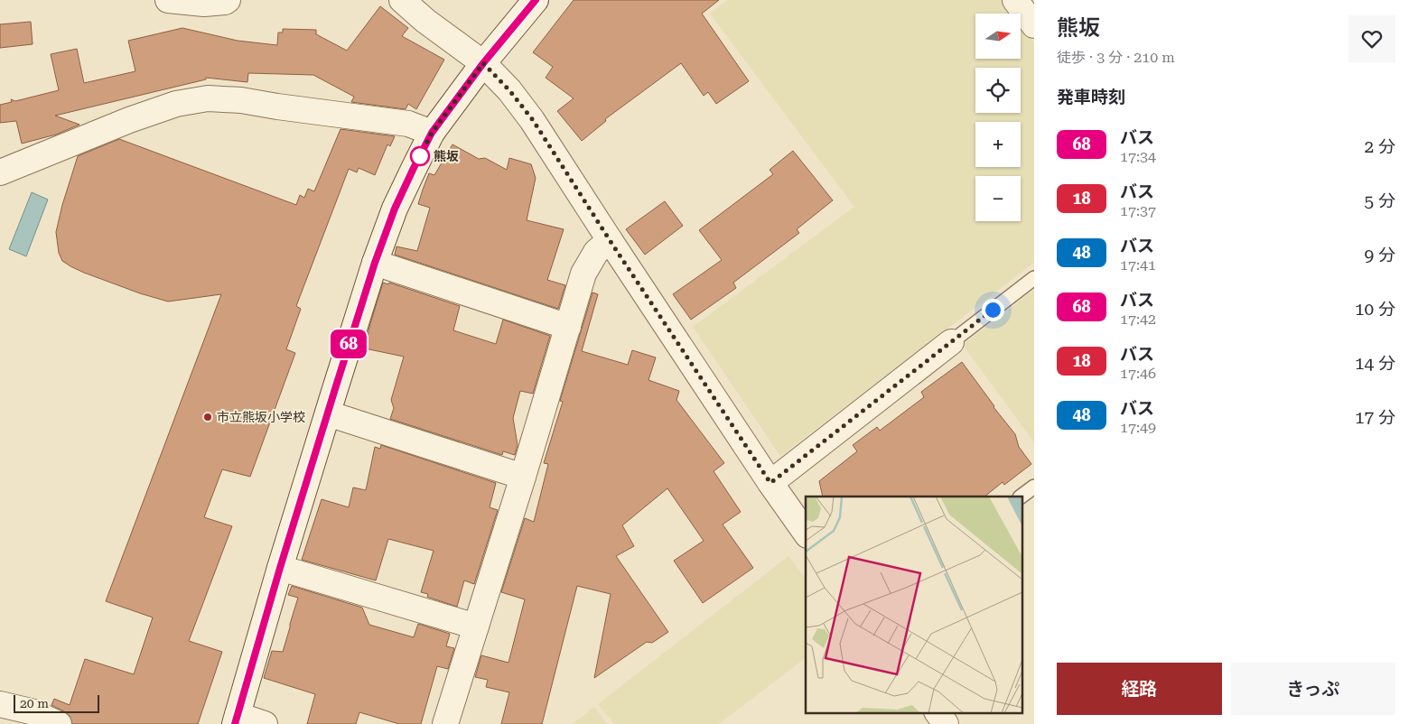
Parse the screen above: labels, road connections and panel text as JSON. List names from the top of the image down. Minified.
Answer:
{"places":["熊坂","市立熊坂小学校"],"lines":["bus line 68"],"scale_bar":"20 m","north":"right","page":{"on_map":"68","heading":[["熊坂","徒歩 · 3 分 · 210 m"],"発車時刻"],"map_buttons":["+","−"],"list":[{"mark":"68","name":"バス","note":"17:34","value":"2 分"},{"mark":"18","name":"バス","note":"17:37","value":"5 分"},{"mark":"48","name":"バス","note":"17:41","value":"9 分"},{"mark":"68","name":"バス","note":"17:42","value":"10 分"},{"mark":"18","name":"バス","note":"17:46","value":"14 分"},{"mark":"48","name":"バス","note":"17:49","value":"17 分"}],"buttons":["経路","きっぷ"],"scale":"20 m"}}
